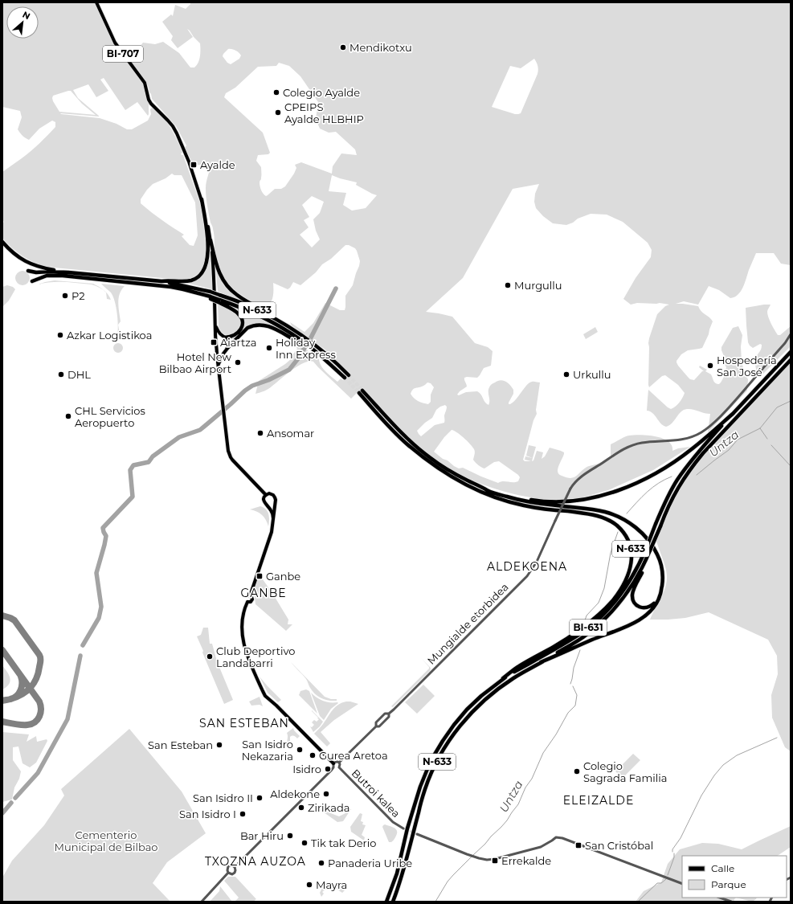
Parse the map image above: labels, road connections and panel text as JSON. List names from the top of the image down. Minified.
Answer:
{"streets":{"highway":["N-633","BI-631"],"main road":["BI-707"],"street":["Mungialde etorbidea","Butroi kalea"]},"crossings":[["N-633","BI-631"],["Mungialde etorbidea","Butroi kalea"]],"districts":["ALDEKOENA","GANBE","SAN ESTEBAN","ELEIZALDE","TXOZNA AUZOA"],"water":["Untza"],"parks":["Cementerio Municipal de Bilbao"],"places":{"other":["Mendikotxu","Colegio Ayalde","CPEIPS Ayalde HLBHIP","Murgullu","P2","Azkar Logistikoa","Holiday Inn Express","Hotel New Bilbao Airport","Hospedería San José","DHL","Urkullu","CHL Servicios Aeropuerto","Ansomar","Club Deportivo Landabarri","San Esteban","San Isidro Nekazaria","Gurea Aretoa","Isidro","Colegio Sagrada Familia","Aldekone","San Isidro II","Zirikada","San Isidro I","Bar Hiru","Tik tak Derio","Panaderia Uribe","Mayra"],"transit":["Ayalde","Aiartza","Ganbe","San Cristóbal","Errekalde"]},"legend":["Calle","Parque"],"north":"top right"}
